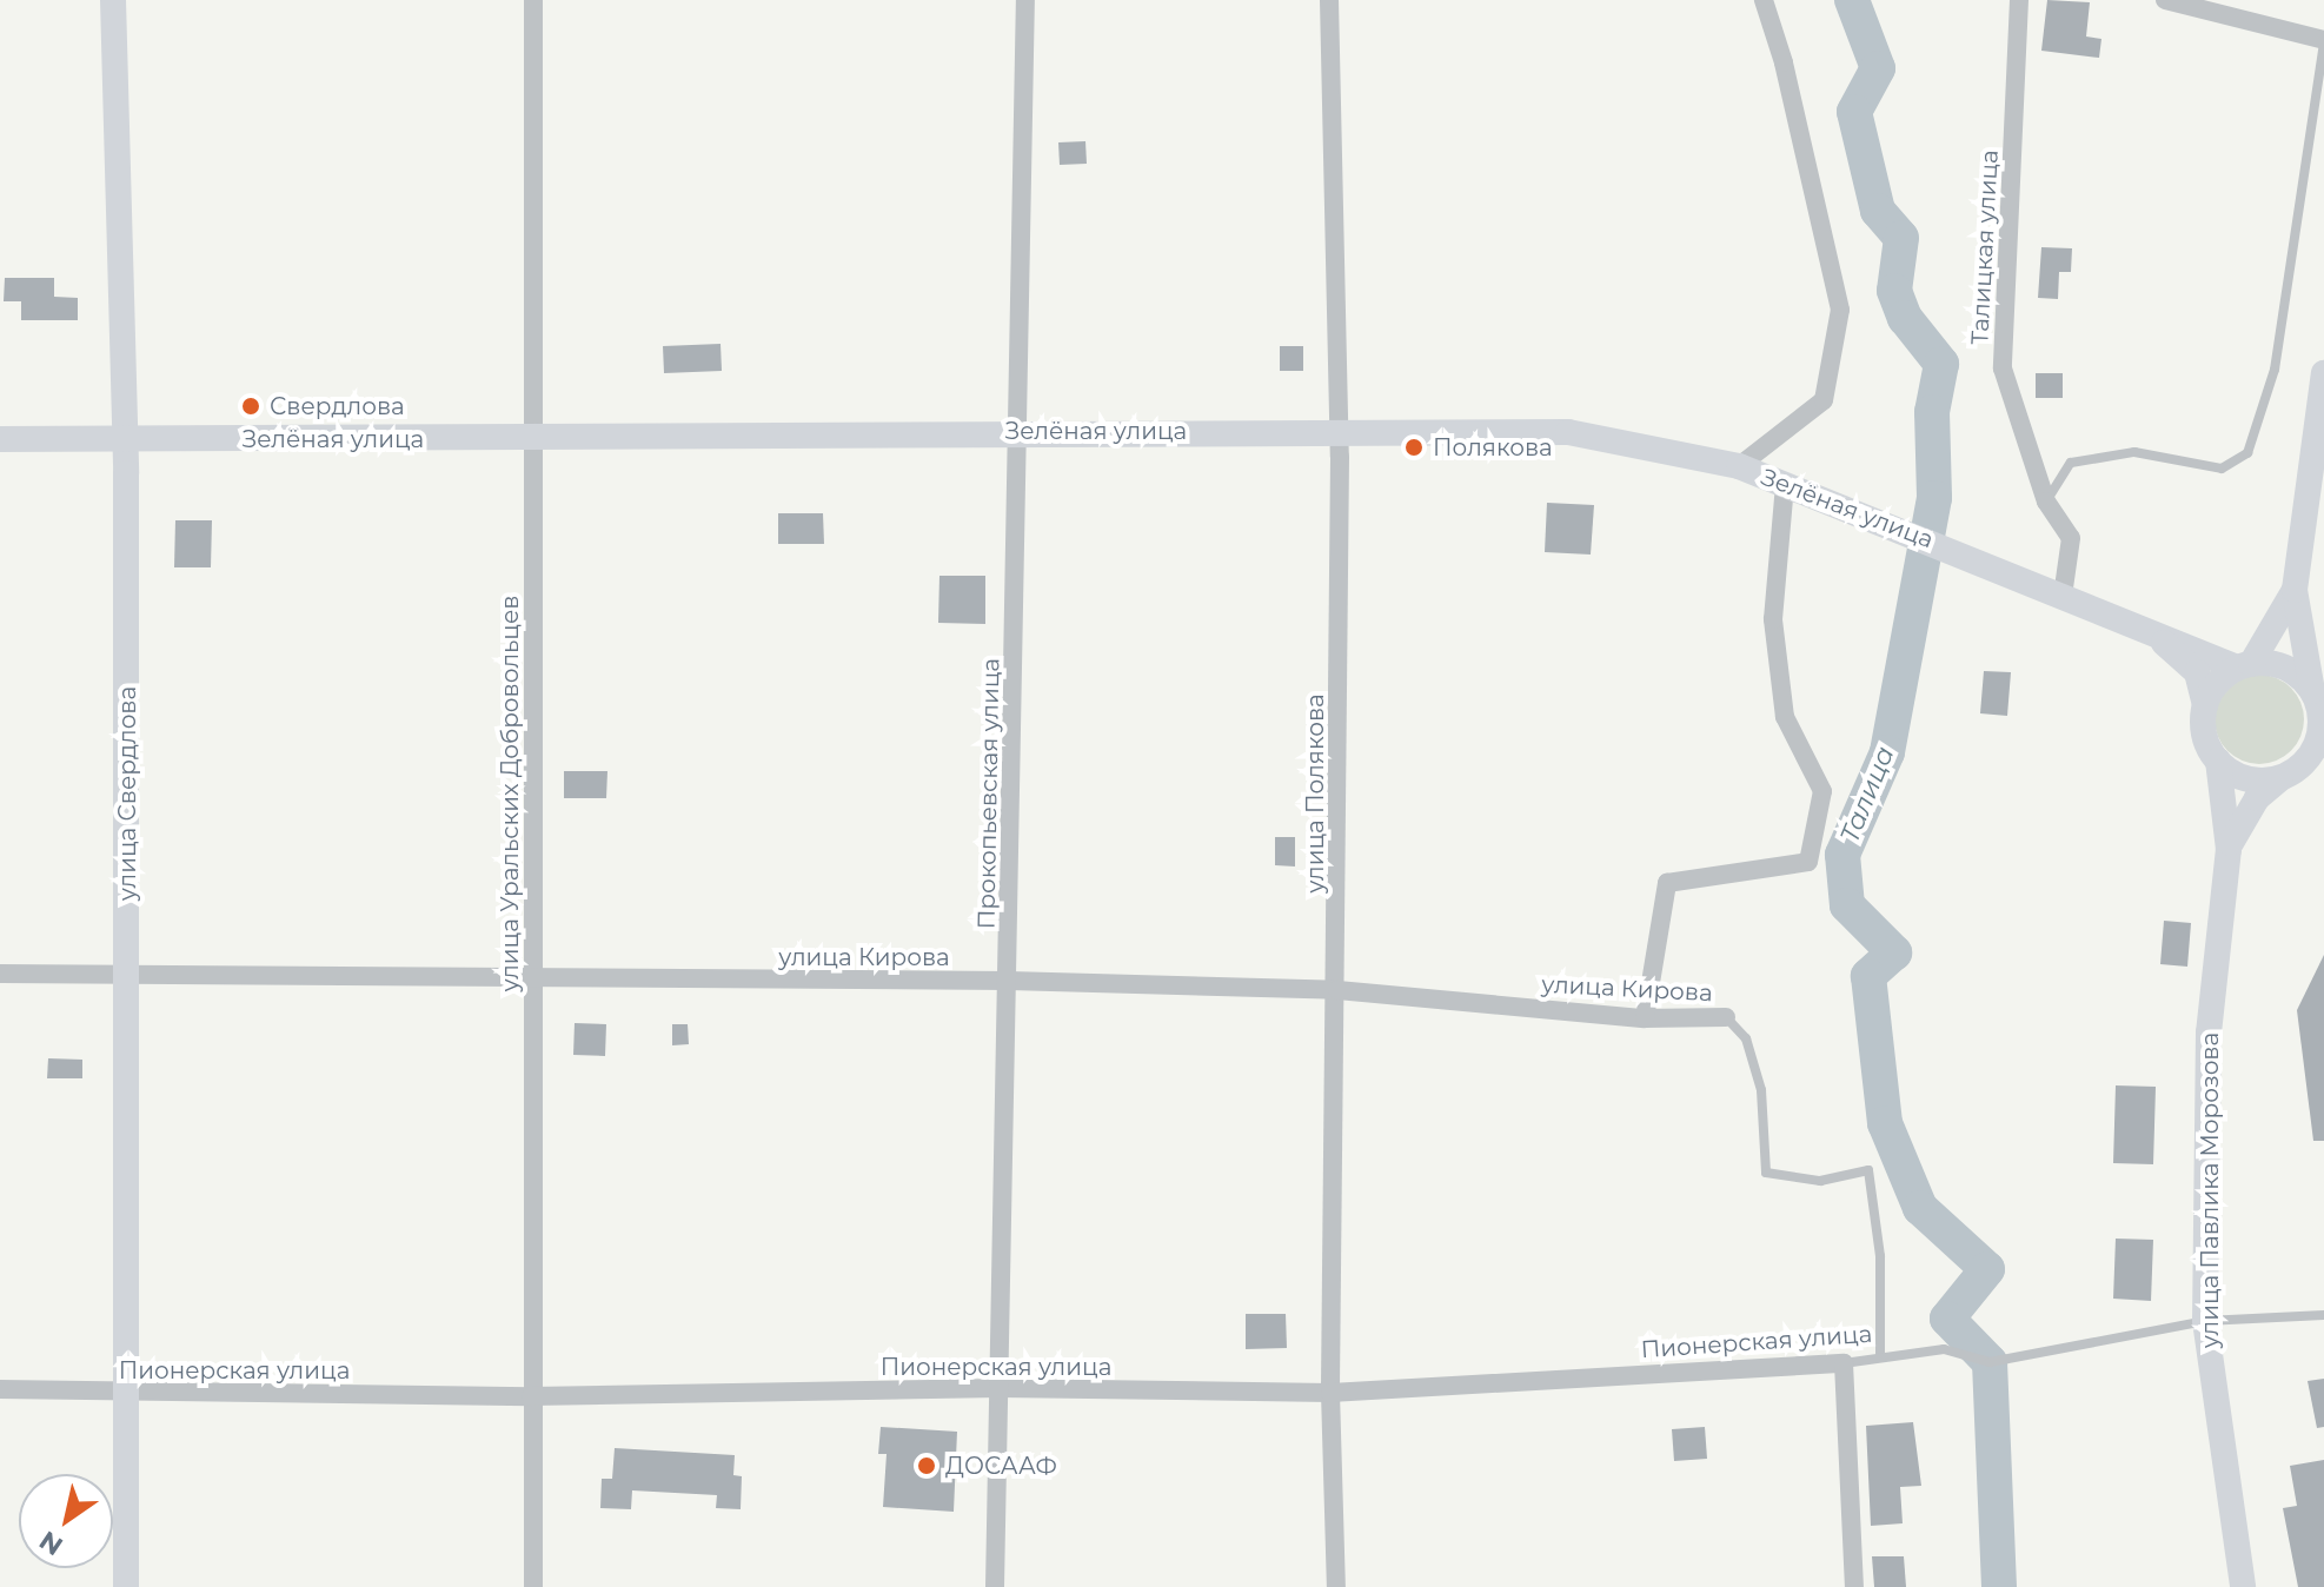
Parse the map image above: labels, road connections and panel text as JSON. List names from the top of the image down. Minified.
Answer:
{"streets":{"main road":["Зелёная улица","улица Свердлова","улица Павлика Морозова"],"street":["Талицкая улица","улица Уральских Добровольцев","Прокопьевская улица","улица Полякова","улица Кирова","Пионерская улица"]},"crossings":[["Талицкая улица","Зелёная улица"],["Зелёная улица","улица Свердлова"],["Зелёная улица","улица Уральских Добровольцев"],["Зелёная улица","Прокопьевская улица"],["Зелёная улица","улица Полякова"],["улица Свердлова","улица Кирова"],["улица Свердлова","Пионерская улица"],["улица Уральских Добровольцев","улица Кирова"],["улица Уральских Добровольцев","Пионерская улица"],["Прокопьевская улица","улица Кирова"],["Прокопьевская улица","Пионерская улица"],["улица Полякова","улица Кирова"],["улица Полякова","Пионерская улица"],["улица Павлика Морозова","Пионерская улица"]],"water":["Талица"],"places":["Свердлова","Полякова","ДОСААФ"],"north":"bottom left"}
